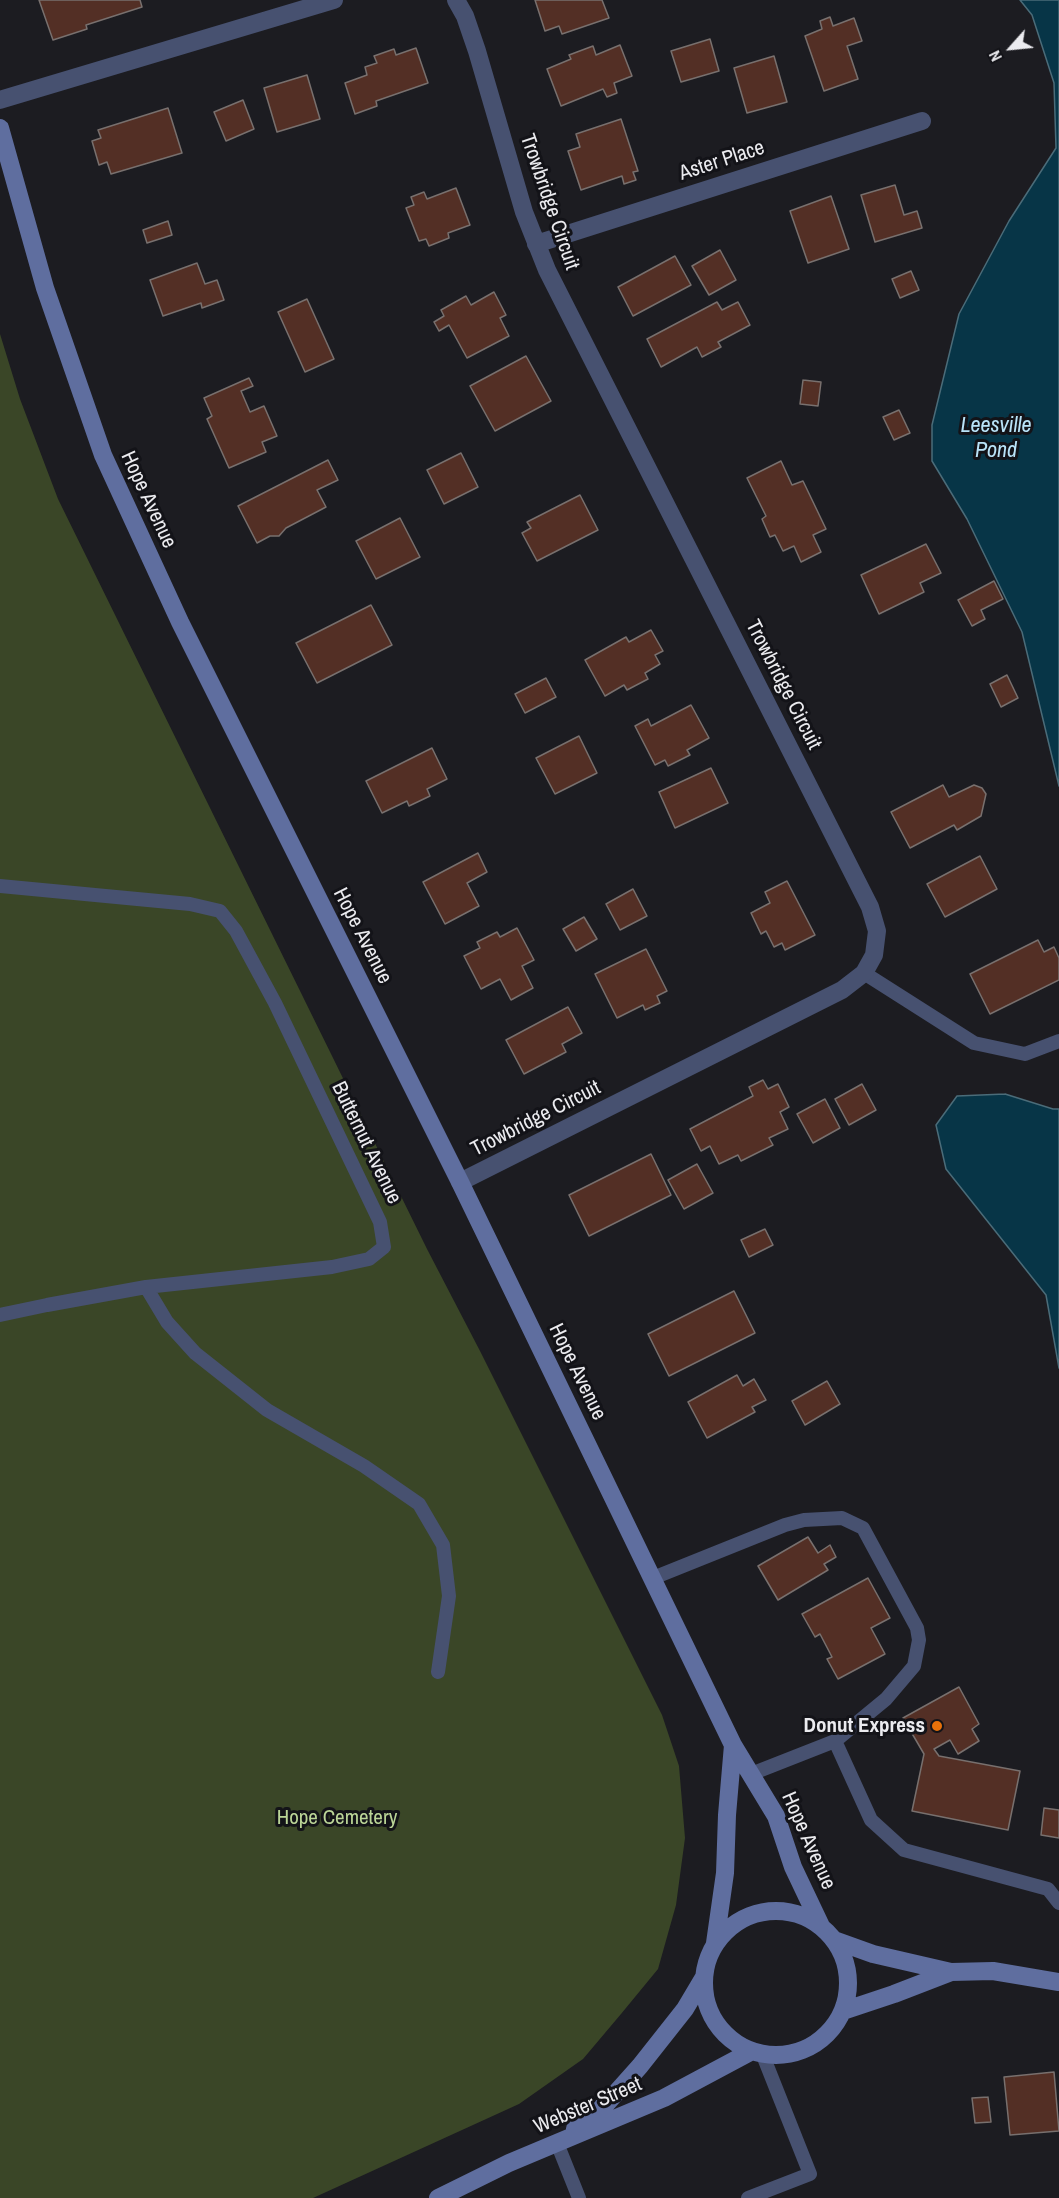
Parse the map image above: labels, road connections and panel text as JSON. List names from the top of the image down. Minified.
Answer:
{"streets":{"main road":["Hope Avenue","Webster Street"],"street":["Aster Place","Trowbridge Circuit"],"lane":["Butternut Avenue"]},"crossings":[["Aster Place","Trowbridge Circuit"],["Trowbridge Circuit","Hope Avenue"],["Hope Avenue","Webster Street"]],"water":["Leesville Pond"],"parks":["Hope Cemetery"],"places":["Donut Express"],"north":"bottom left"}
